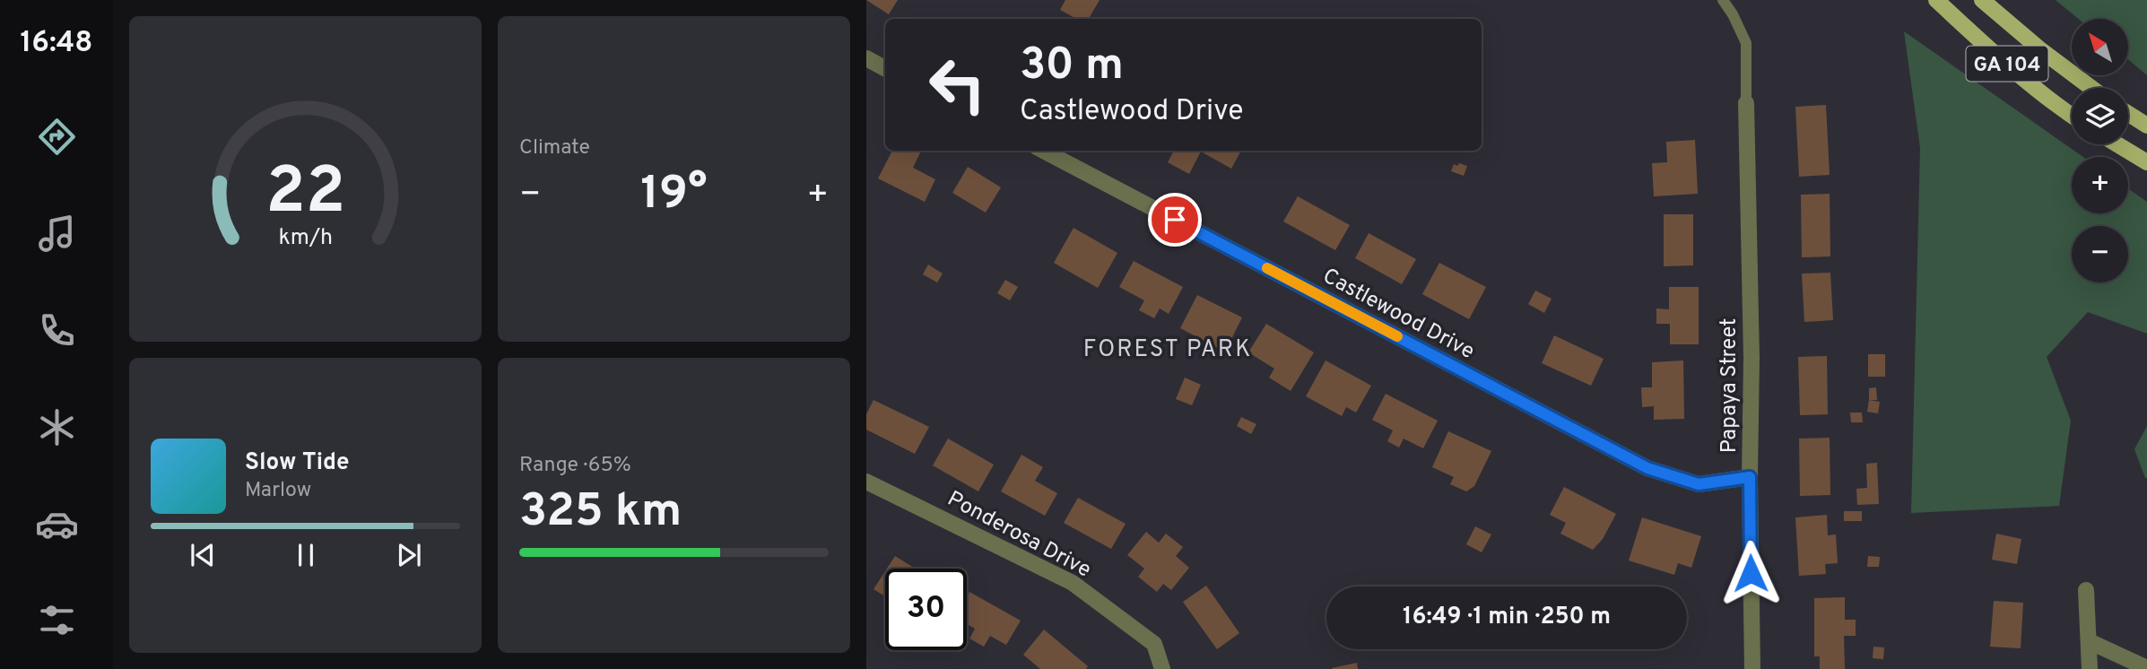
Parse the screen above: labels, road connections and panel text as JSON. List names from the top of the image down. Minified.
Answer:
{"streets":{"main road":["GA 104"],"street":["Castlewood Drive","Papaya Street","Ponderosa Drive"]},"crossings":[["Castlewood Drive","Papaya Street"]],"districts":["FOREST PARK"],"north":"top left","page":{"tabs":"16:48","tile":["Climate",["Range · 65%","325 km"]],"map_buttons":["+","−"],"turn":["30 m","Castlewood Drive"],"heat":["−","19°","+"],"song":["Slow Tide","Marlow"],"limit":"30","trip":"16:49 · 1 min · 250 m","gauge":["22","km/h"]}}
